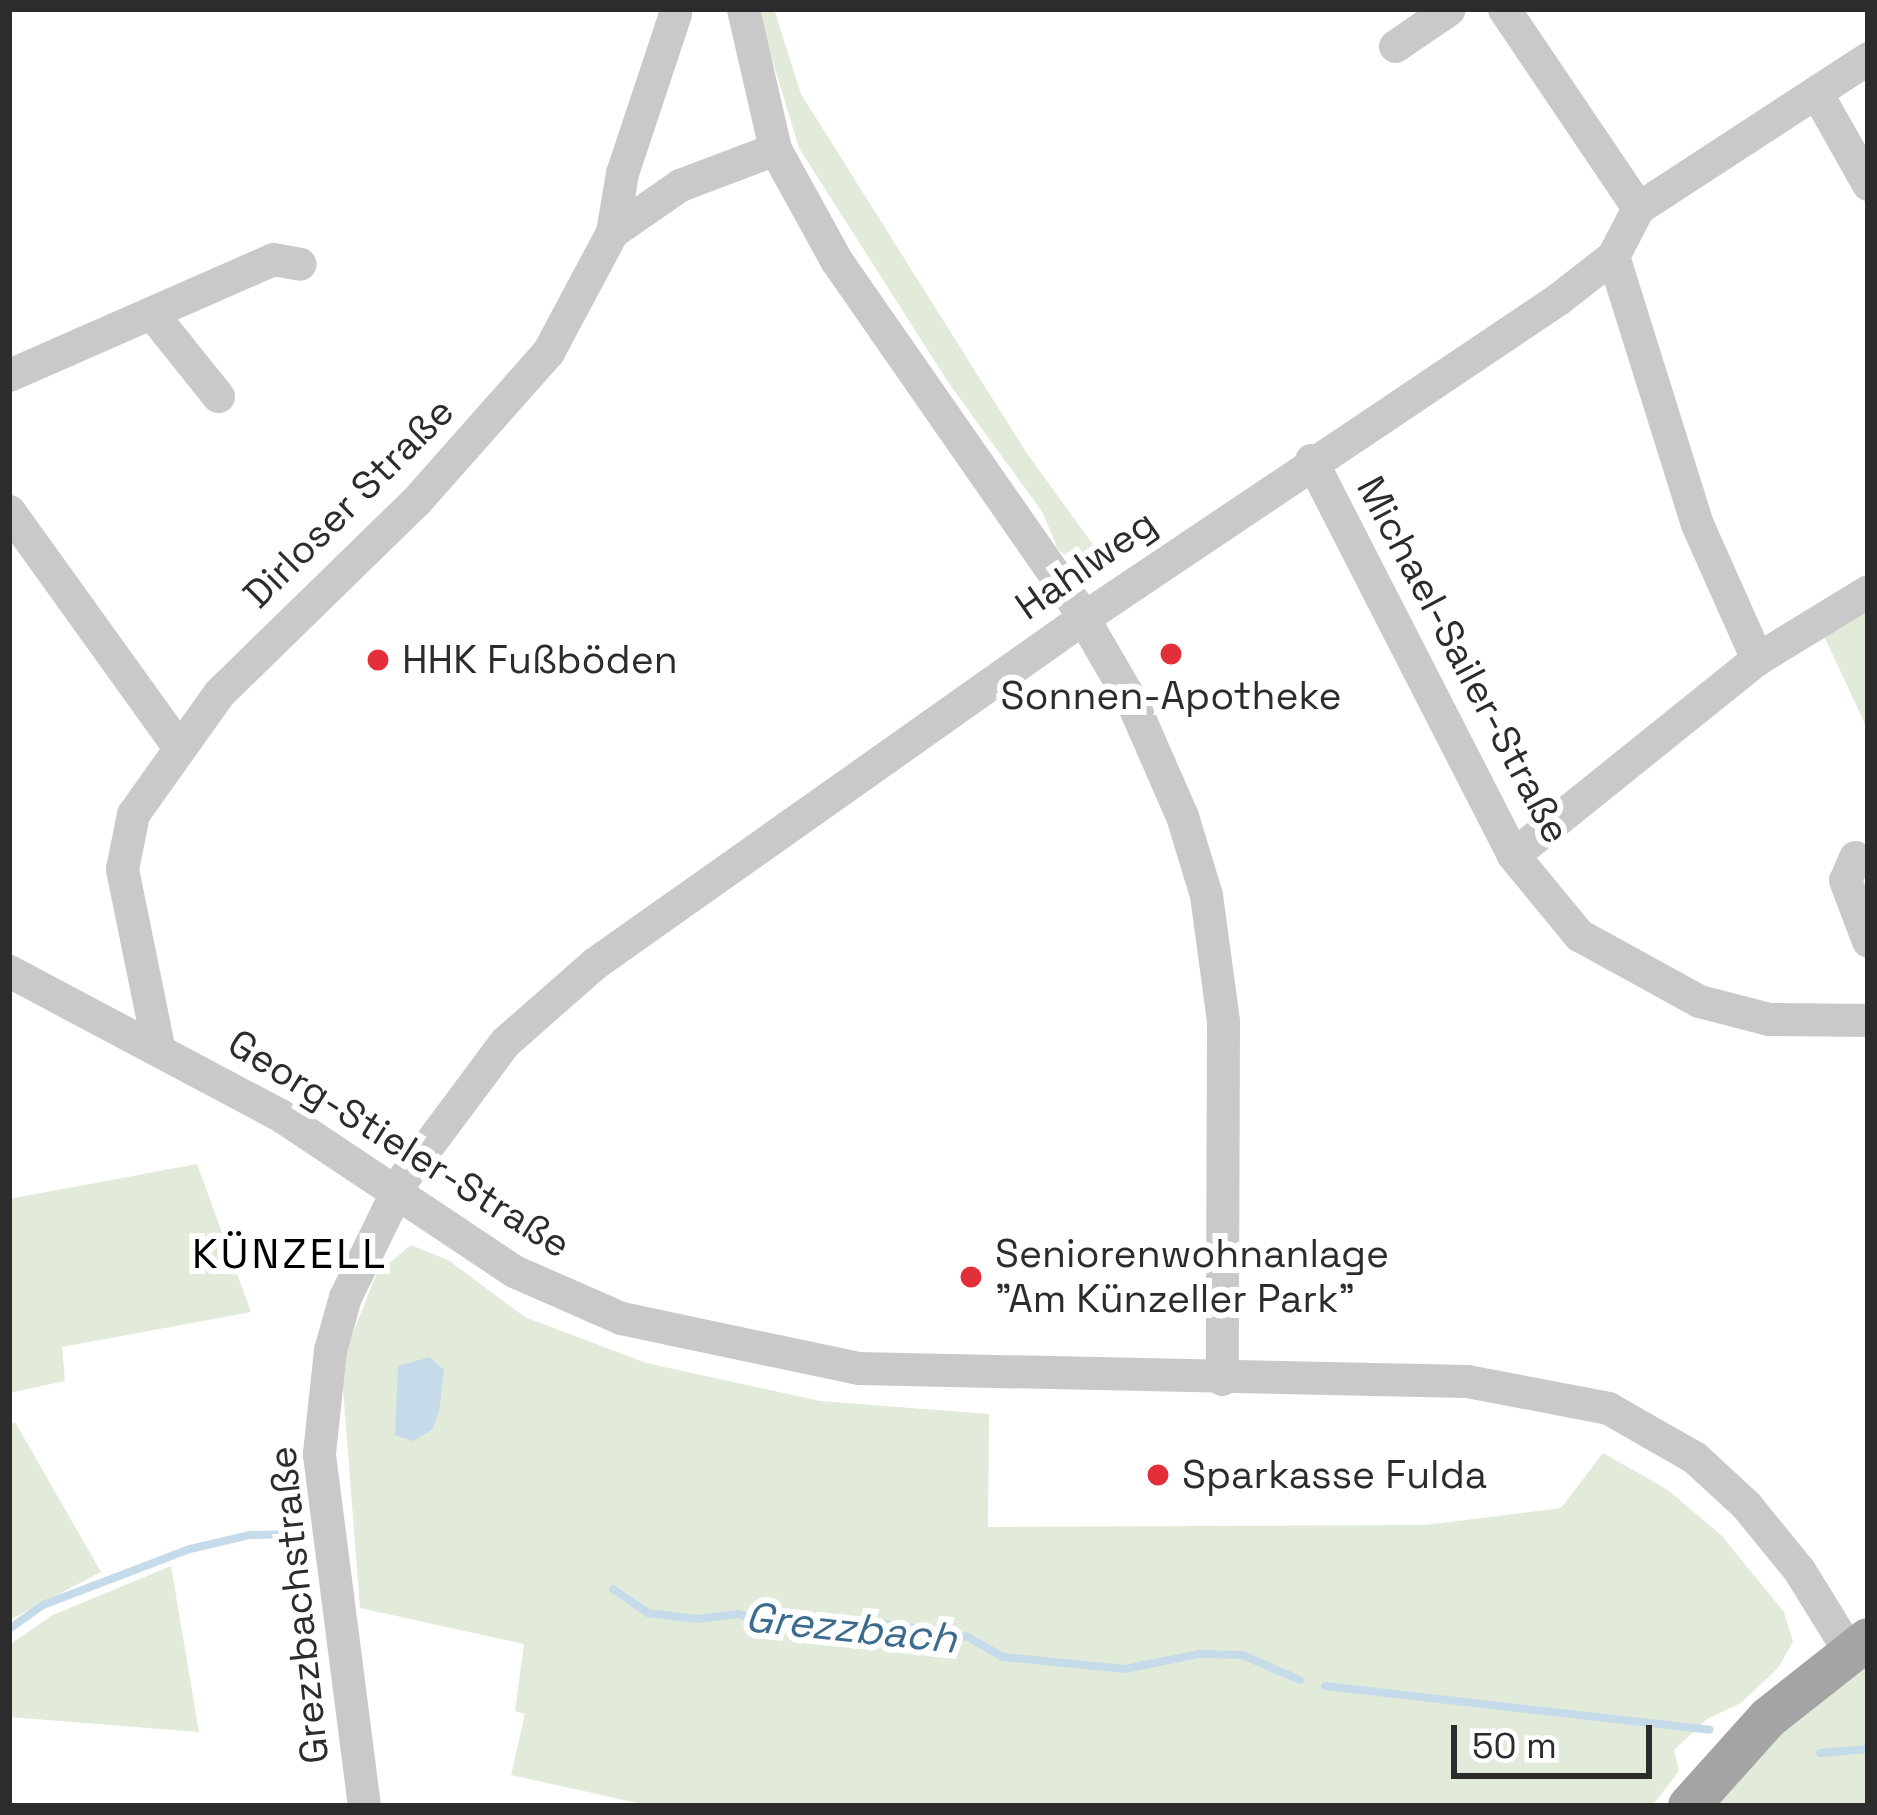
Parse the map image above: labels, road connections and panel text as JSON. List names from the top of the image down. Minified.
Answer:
{"streets":{"street":["Dirloser Straße","Hahlweg","Michael-Sailer-Straße","Georg-Stieler-Straße","Grezzbachstraße"]},"crossings":[["Dirloser Straße","Georg-Stieler-Straße"],["Hahlweg","Michael-Sailer-Straße"],["Hahlweg","Georg-Stieler-Straße"],["Hahlweg","Grezzbachstraße"],["Georg-Stieler-Straße","Grezzbachstraße"]],"districts":["KÜNZELL"],"water":["Grezzbach"],"places":["Sonnen-Apotheke","HHK Fußböden","Seniorenwohnanlage \"Am Künzeller Park\"","Sparkasse Fulda"],"scale_bar":"50 m"}
